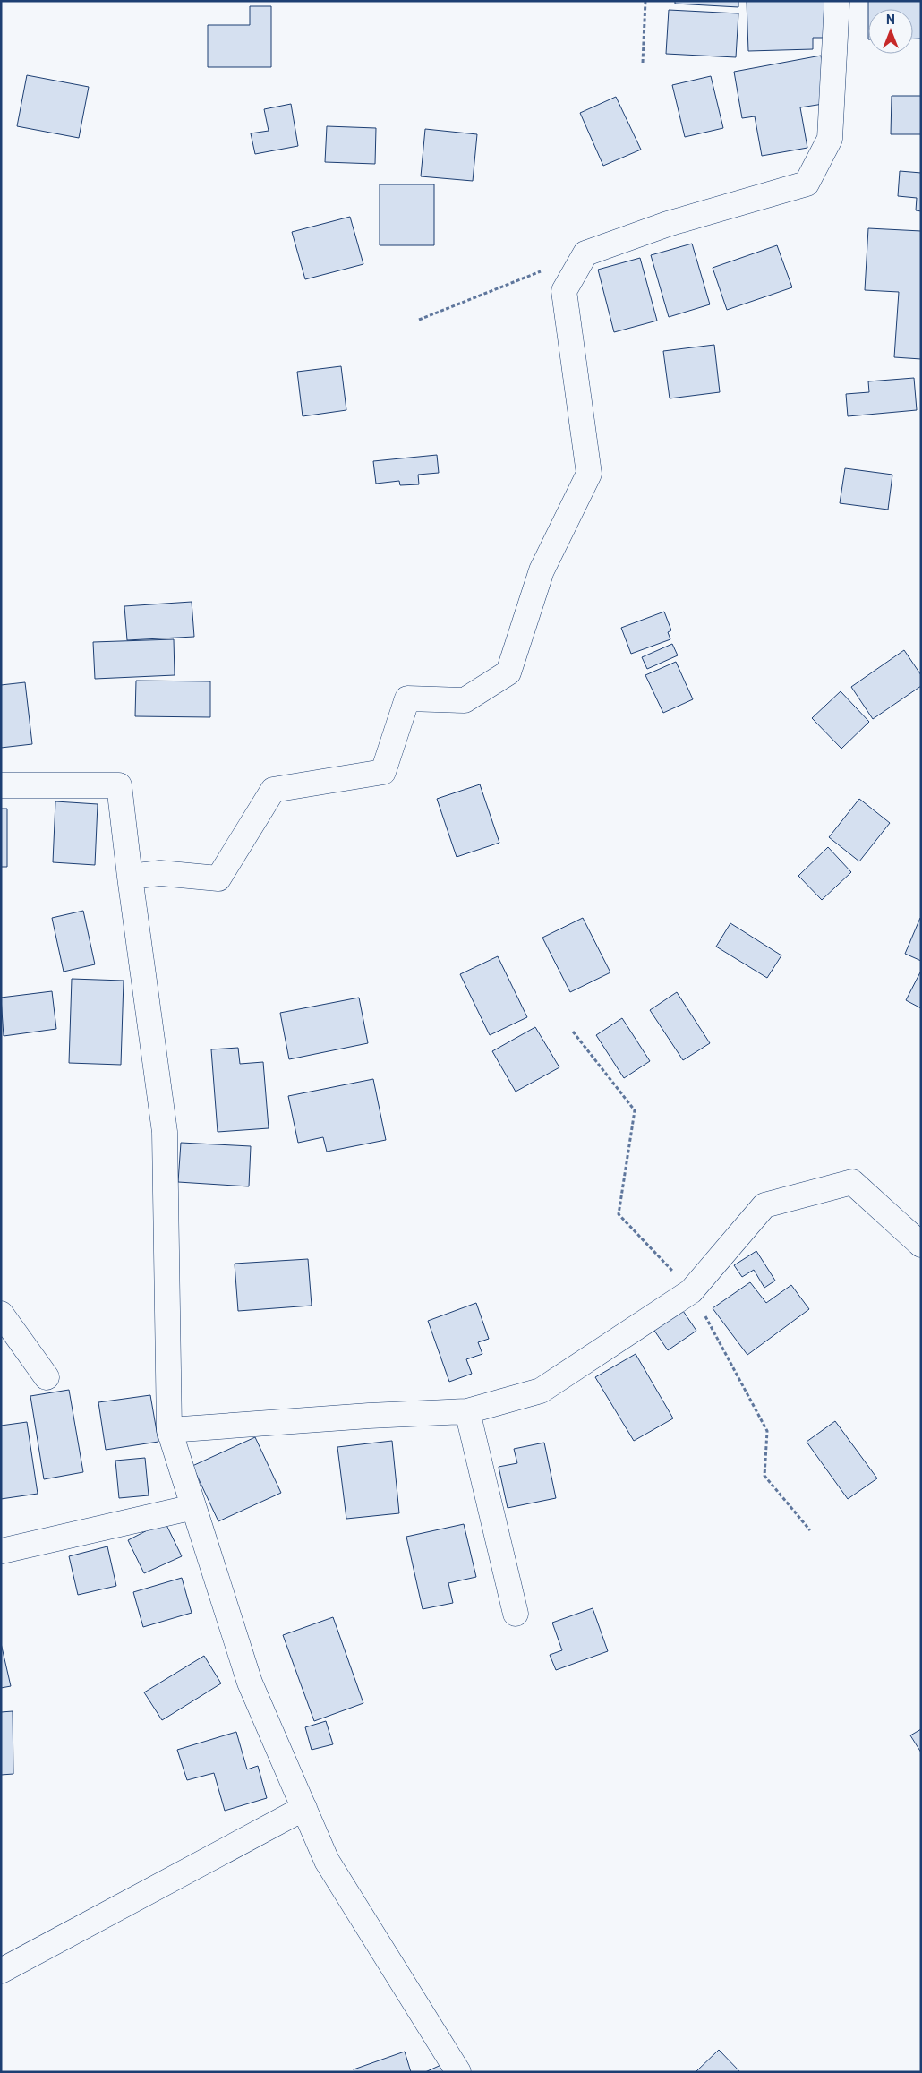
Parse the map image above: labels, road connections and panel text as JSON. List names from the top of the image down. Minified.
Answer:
{"north":"top"}
